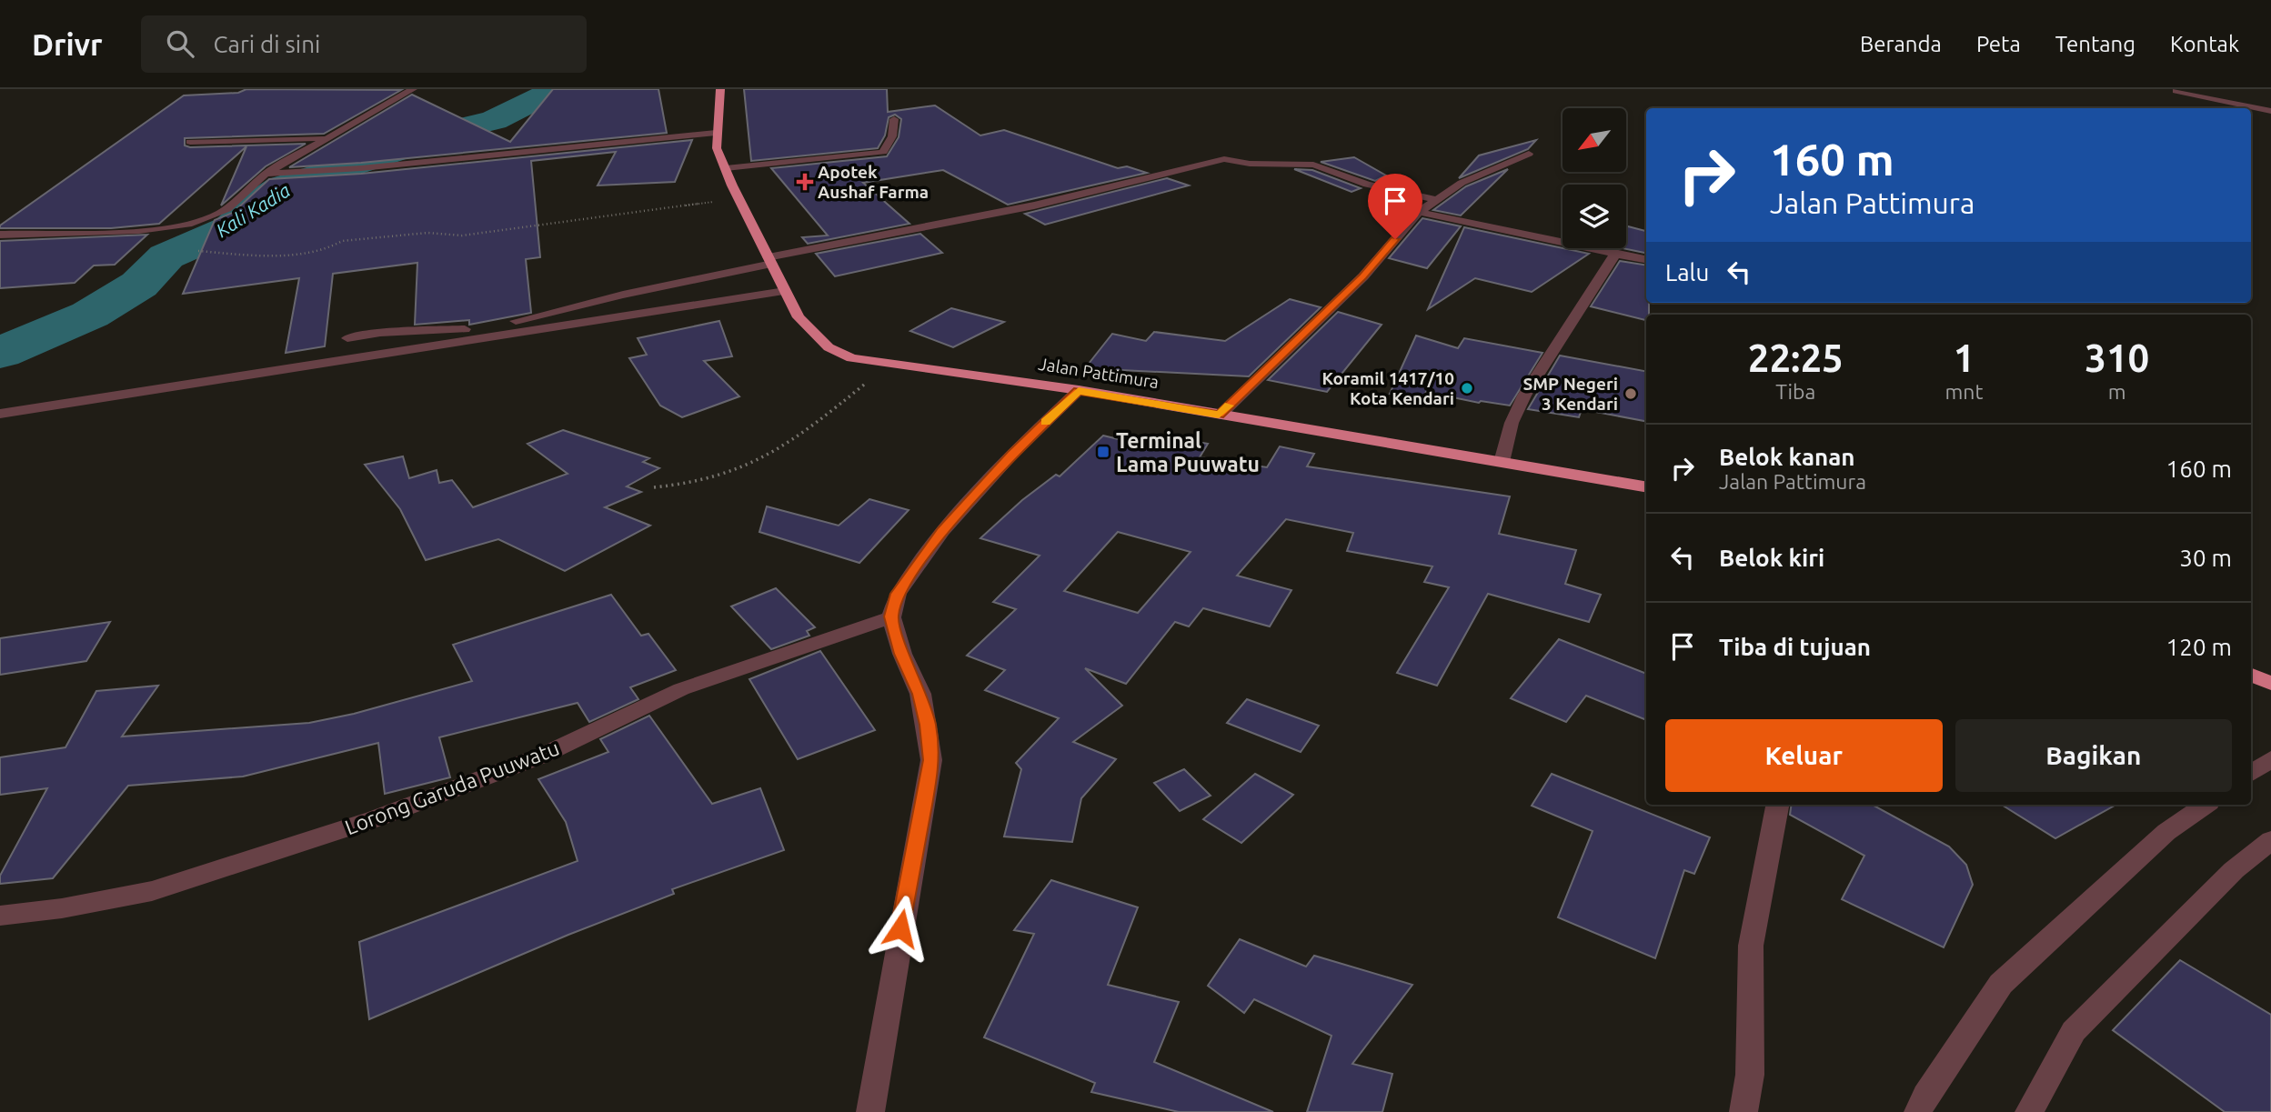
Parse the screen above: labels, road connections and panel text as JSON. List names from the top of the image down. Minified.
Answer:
{"streets":{"highway":["Jalan Pattimura"],"street":["Lorong Garuda Puuwatu"]},"water":["Kali Kadia"],"places":{"health":["Apotek Aushaf Farma"],"other":["Koramil 1417/10 Kota Kendari","SMP Negeri 3 Kendari"],"transit":["Terminal Lama Puuwatu"]},"north":"bottom left","page":{"header":"Drivr","search":"Cari di sini","nav":["Beranda","Peta","Tentang","Kontak"],"turn":["160 m","Jalan Pattimura"],"then":"Lalu","eta":["22:25","Tiba","1","mnt","310","m"],"list":[{"name":"Belok kanan","note":"Jalan Pattimura","value":"160 m"},{"name":"Belok kiri","value":"30 m"},{"name":"Tiba di tujuan","value":"120 m"}],"buttons":["Keluar","Bagikan"]}}
